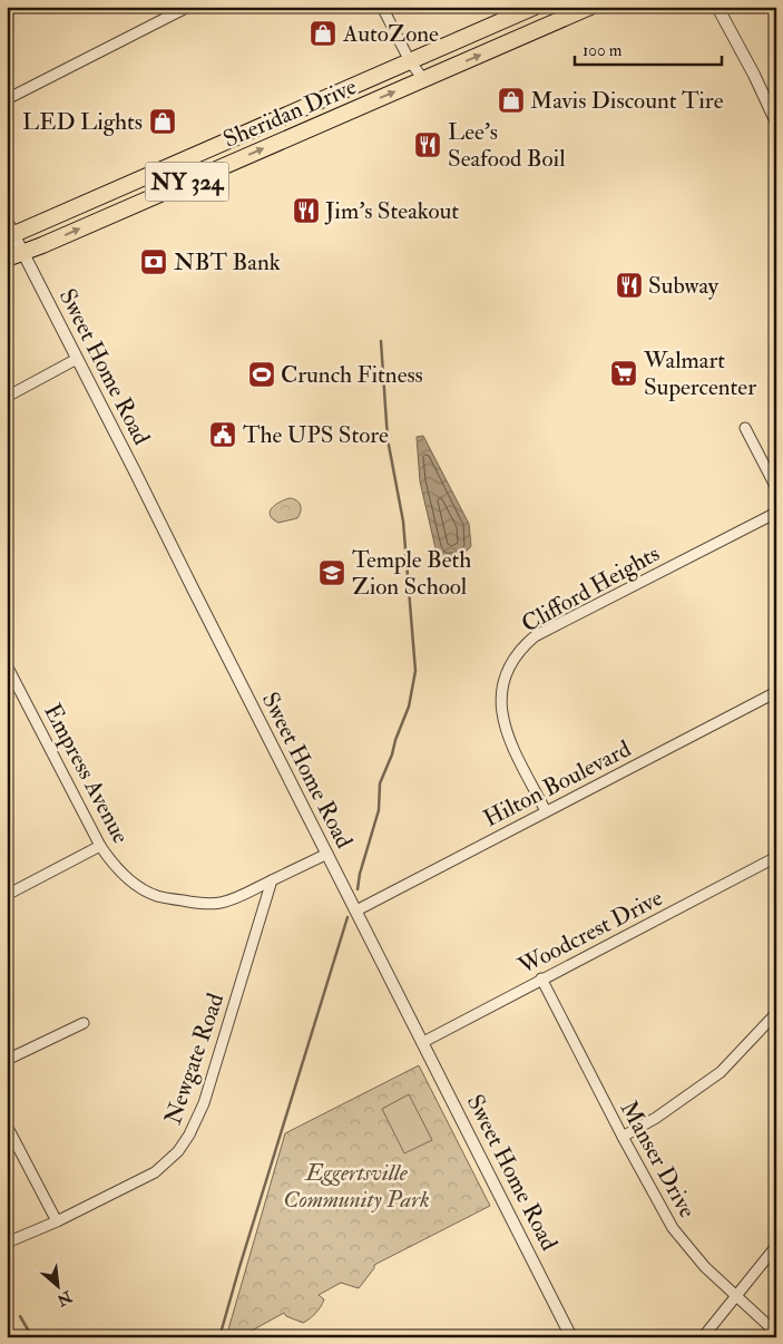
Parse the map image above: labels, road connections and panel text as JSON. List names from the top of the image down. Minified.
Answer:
{"streets":{"main road":["Sheridan Drive","NY 324"],"street":["Sweet Home Road","Clifford Heights","Empress Avenue","Hilton Boulevard","Woodcrest Drive","Newgate Road","Manser Drive"]},"crossings":[["Sheridan Drive","Sweet Home Road"],["Sweet Home Road","Hilton Boulevard"],["Sweet Home Road","Woodcrest Drive"],["Clifford Heights","Hilton Boulevard"],["Empress Avenue","Newgate Road"],["Woodcrest Drive","Manser Drive"]],"parks":["Eggertsville Community Park"],"places":{"shop":["AutoZone","Mavis Discount Tire","LED Lights"],"restaurant":["Lee's Seafood Boil","Jim's Steakout","Subway"],"bank":["NBT Bank"],"supermarket":["Walmart Supercenter"],"sports":["Crunch Fitness"],"public building":["The UPS Store"],"school or university":["Temple Beth Zion School"]},"scale_bar":"100 m","north":"bottom right"}
